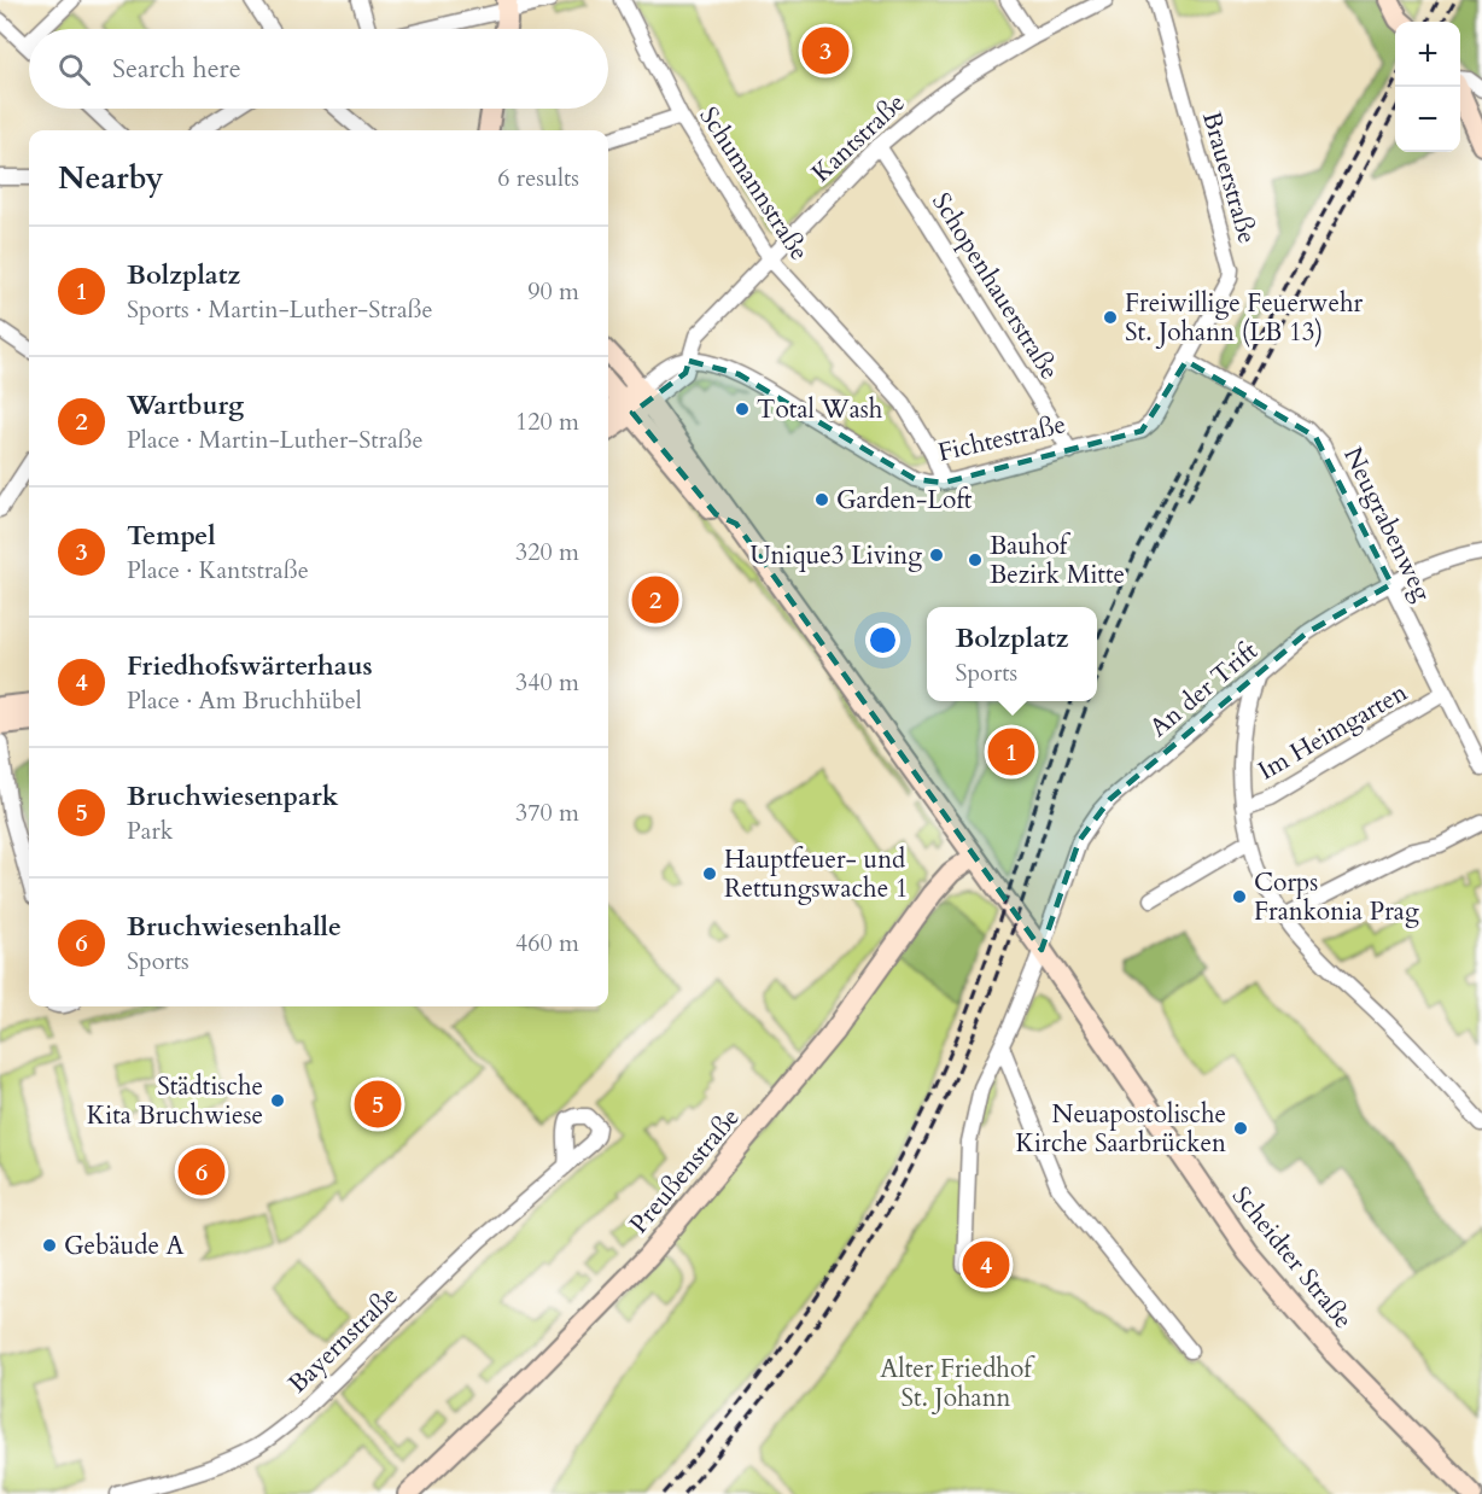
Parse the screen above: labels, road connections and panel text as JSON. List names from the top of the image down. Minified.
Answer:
{"streets":{"main road":["Preußenstraße","Scheidter Straße"],"street":["Kantstraße","Brauerstraße","Schumannstraße","Schopenhauerstraße","Fichtestraße","Neugrabenweg","An der Trift","Im Heimgarten","Bayernstraße"]},"crossings":[["Kantstraße","Schumannstraße"],["Kantstraße","Schopenhauerstraße"],["Kantstraße","Fichtestraße"],["Brauerstraße","Fichtestraße"],["Brauerstraße","Neugrabenweg"],["Schumannstraße","Fichtestraße"],["Schopenhauerstraße","Fichtestraße"],["Fichtestraße","Neugrabenweg"],["Neugrabenweg","An der Trift"],["Neugrabenweg","Im Heimgarten"],["An der Trift","Scheidter Straße"],["Preußenstraße","Scheidter Straße"]],"parks":["Alter Friedhof St. Johann"],"places":["Freiwillige Feuerwehr St. Johann (LB 13)","Total Wash","Garden-Loft","Unique3 Living","Bauhof Bezirk Mitte","Hauptfeuer- und Rettungswache 1","Corps Frankonia Prag","Städtische Kita Bruchwiese","Neuapostolische Kirche Saarbrücken","Gebäude A"],"page":{"map_buttons":["+","−"],"pins":["3","2","1","5","6","4"],"search":"Search here","heading":["Nearby","6 results"],"list":[{"mark":"1","name":"Bolzplatz","note":"Sports · Martin-Luther-Straße","value":"90 m"},{"mark":"2","name":"Wartburg","note":"Place · Martin-Luther-Straße","value":"120 m"},{"mark":"3","name":"Tempel","note":"Place · Kantstraße","value":"320 m"},{"mark":"4","name":"Friedhofswärterhaus","note":"Place · Am Bruchhübel","value":"340 m"},{"mark":"5","name":"Bruchwiesenpark","note":"Park","value":"370 m"},{"mark":"6","name":"Bruchwiesenhalle","note":"Sports","value":"460 m"}],"popup":["Bolzplatz","Sports"]}}
